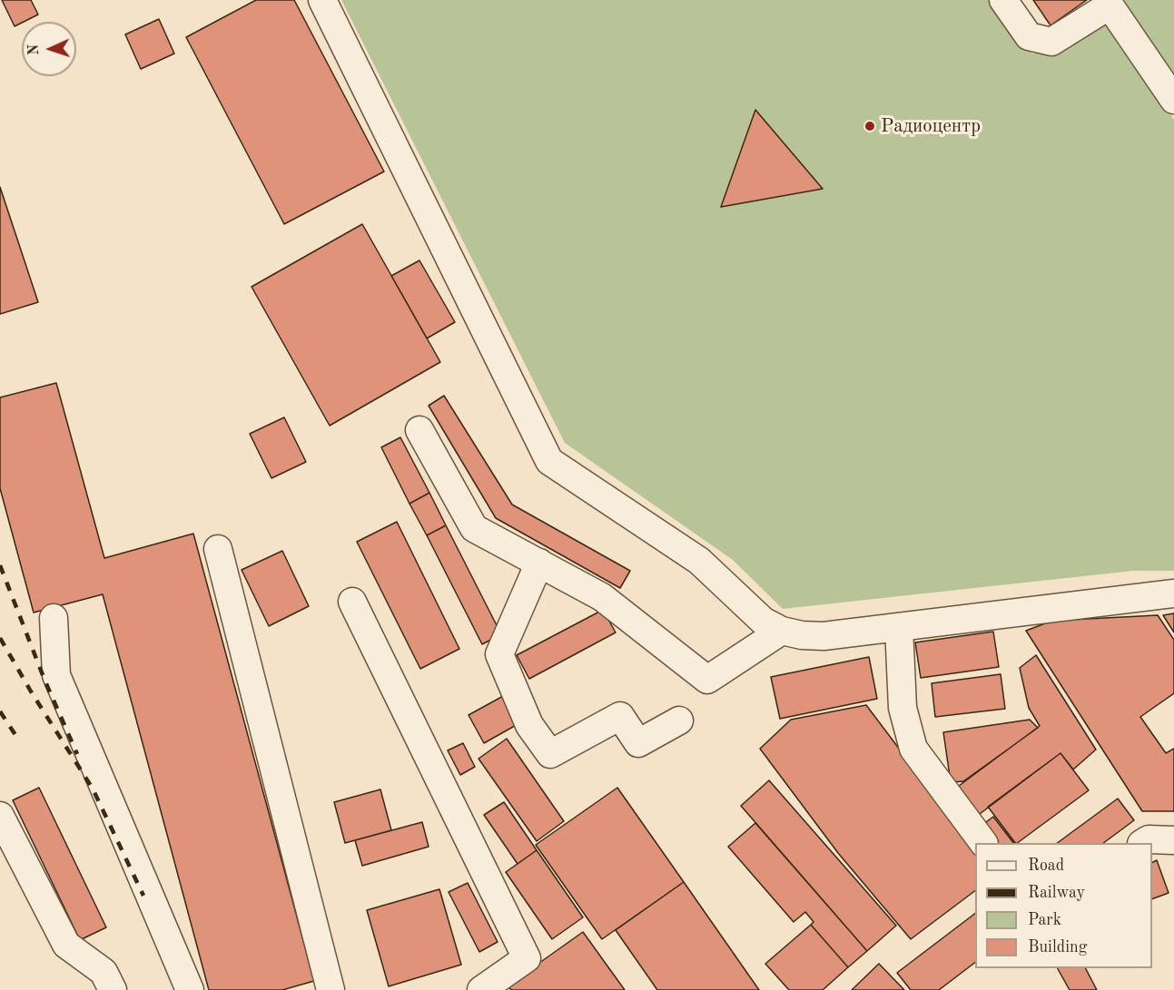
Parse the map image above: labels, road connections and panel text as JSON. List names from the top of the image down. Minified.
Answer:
{"places":["Радиоцентр"],"legend":["Road","Railway","Park","Building"],"north":"left"}
